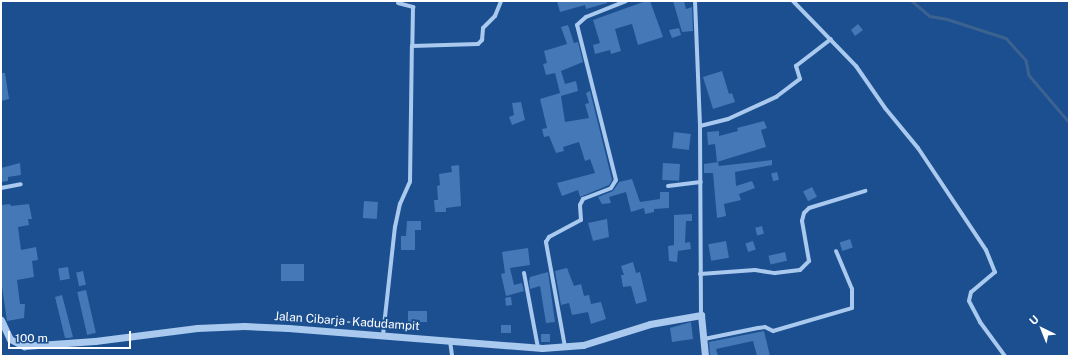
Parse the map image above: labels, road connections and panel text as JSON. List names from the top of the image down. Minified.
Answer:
{"streets":{"street":["Jalan Cibarja - Kadudampit"]},"scale_bar":"100 m","north":"top left"}
